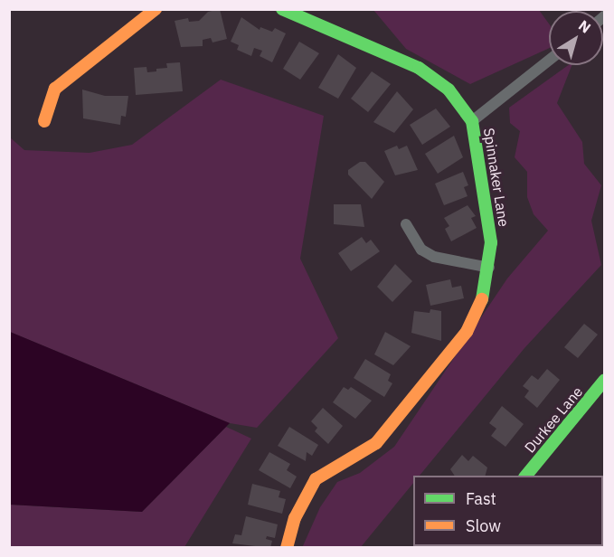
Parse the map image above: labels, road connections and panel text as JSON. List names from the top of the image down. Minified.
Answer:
{"streets":{"street":["Spinnaker Lane","Durkee Lane"]},"legend":["Fast","Slow"],"north":"top right"}
